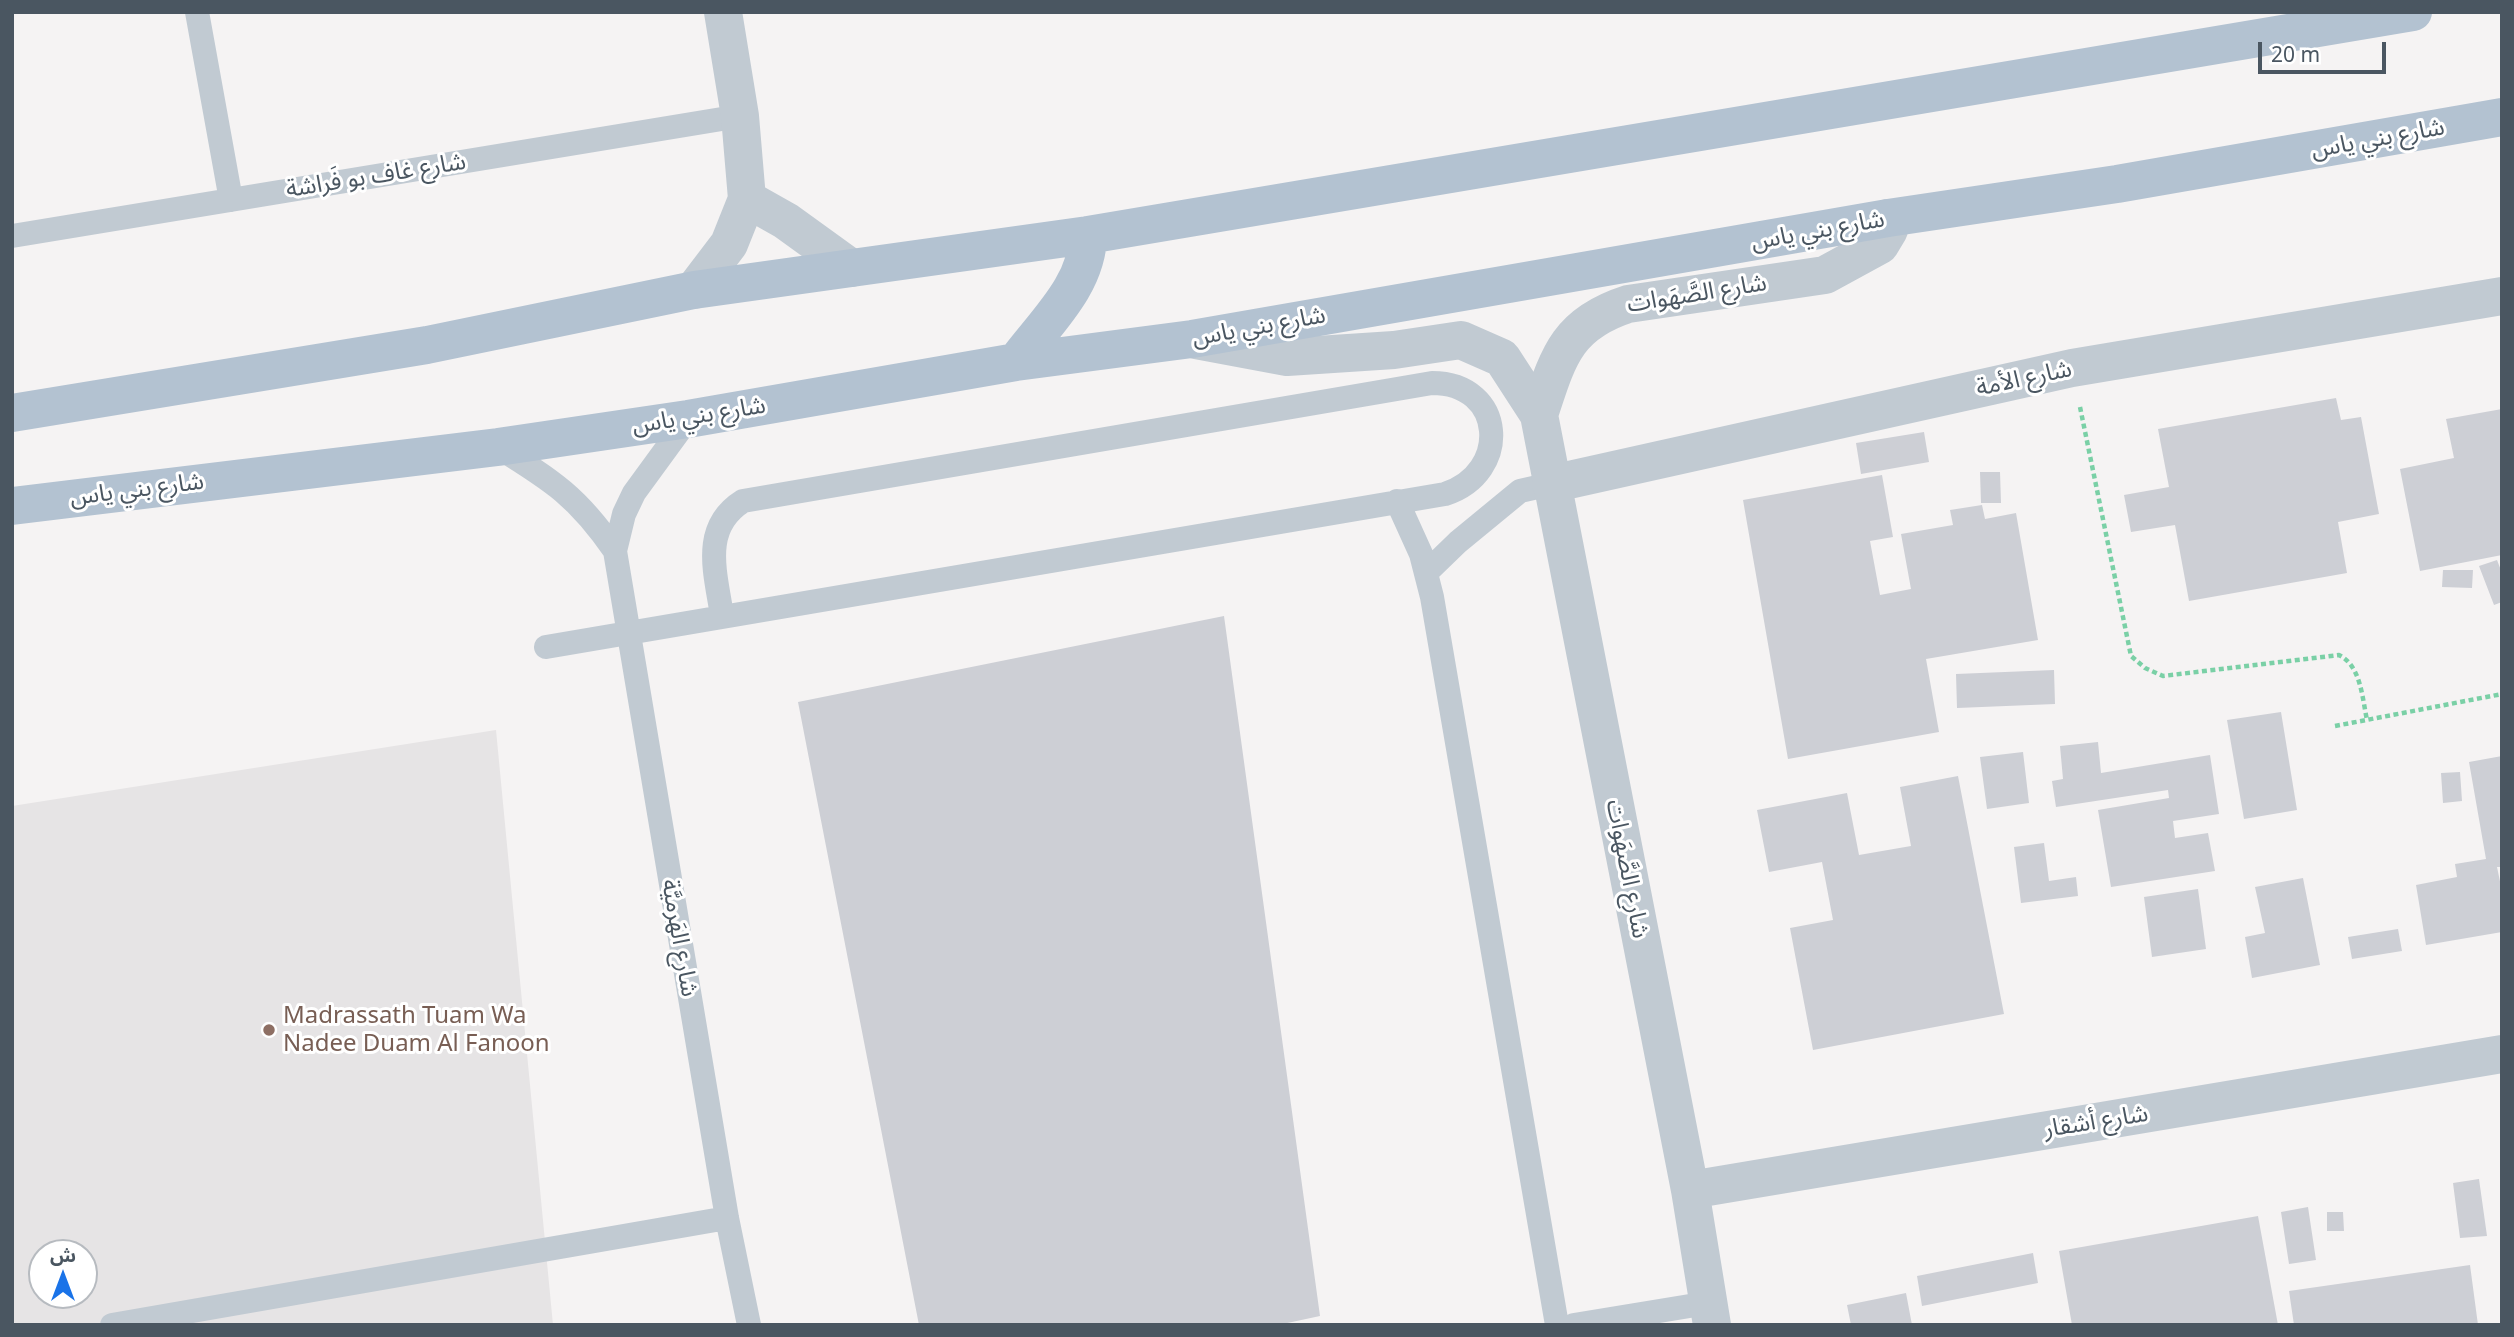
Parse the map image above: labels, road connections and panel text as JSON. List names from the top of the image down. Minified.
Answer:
{"streets":{"main road":["شارع بني ياس"],"street":["شارع الصَّهَوات","شارع الأمة","شارع أشقار"],"lane":["شارع غاف بو فَراشة","شارع الهَرميَّة"]},"crossings":[["شارع بني ياس","شارع الصَّهَوات"],["شارع بني ياس","شارع الهَرميَّة"],["شارع الصَّهَوات","شارع الأمة"],["شارع الصَّهَوات","شارع أشقار"]],"places":["Madrassath Tuam Wa Nadee Duam Al Fanoon"],"scale_bar":"20 m","north":"top"}
